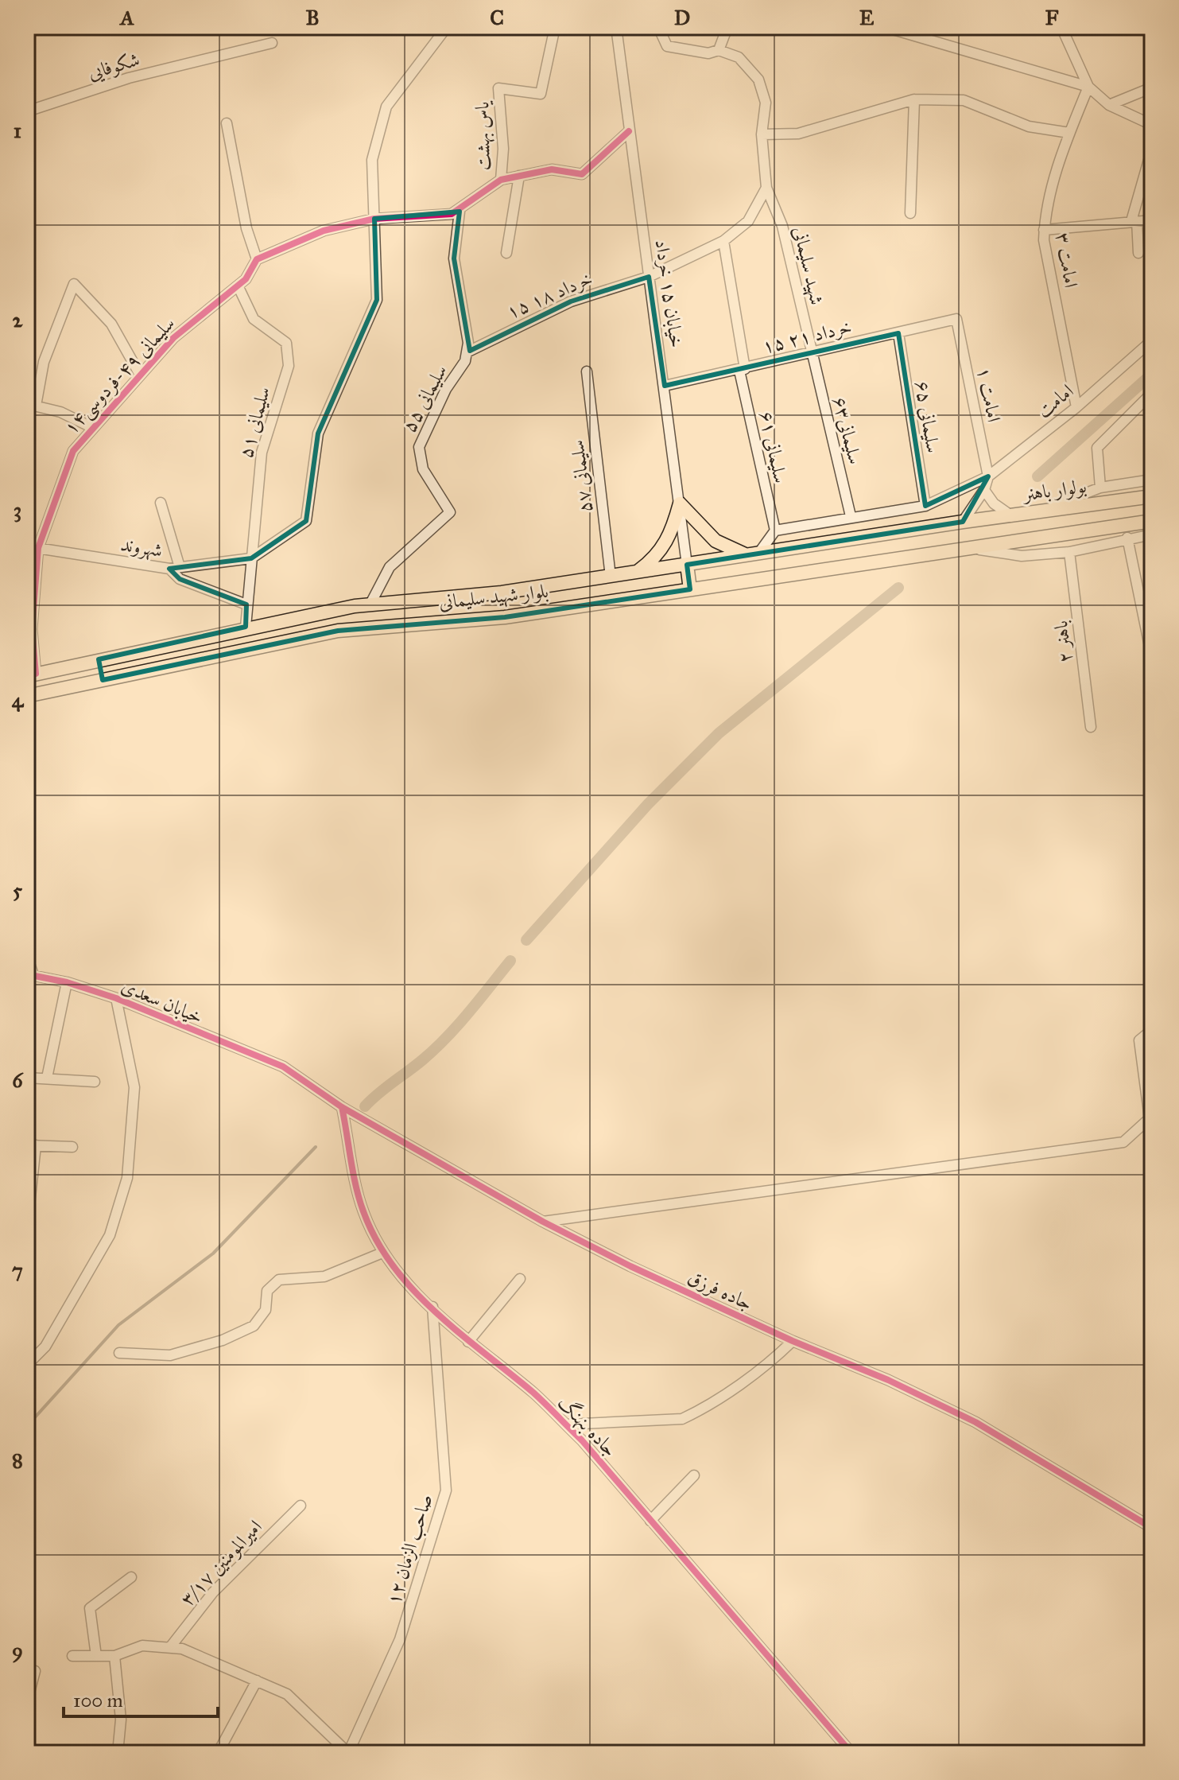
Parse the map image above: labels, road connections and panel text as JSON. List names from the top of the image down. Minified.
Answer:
{"streets":{"main road":["بولوار باهنر","بلوار شهید سلیمانی"],"street":["شکوفایی","یاس بهشت","امامت ۳","شهید سلیمانی","خیابان ۱۵ خرداد","۱۵ خرداد ۱۸","۱۵ خرداد ۲١","سلیمانی ۴۹-فردوسی۱۴","امامت ۱","سلیمانی ۵۵","امامت","سلیمانی ۶۵","سلیمانی ۵۱","سلیمانی۶۳","سلیمانی ۶۱","سلیمانی ۵۷","شهروند","باهنر ۲","خیابان سعدی","جاده فرزق","جاده بنهنگ","صاحب الزمان ۱۲","امیرالمومنین ۳/۱۷"]},"crossings":[["امامت ۳","امامت"],["شهید سلیمانی","۱۵ خرداد ۱۸"],["شهید سلیمانی","۱۵ خرداد ۲١"],["شهید سلیمانی","سلیمانی۶۳"],["خیابان ۱۵ خرداد","۱۵ خرداد ۱۸"],["خیابان ۱۵ خرداد","۱۵ خرداد ۲١"],["خیابان ۱۵ خرداد","بلوار شهید سلیمانی"],["۱۵ خرداد ۱۸","سلیمانی ۵۵"],["۱۵ خرداد ۱۸","سلیمانی ۶۱"],["۱۵ خرداد ۲١","امامت ۱"],["۱۵ خرداد ۲١","سلیمانی ۶۵"],["۱۵ خرداد ۲١","سلیمانی۶۳"],["۱۵ خرداد ۲١","سلیمانی ۶۱"],["سلیمانی ۴۹-فردوسی۱۴","سلیمانی ۵۱"],["سلیمانی ۴۹-فردوسی۱۴","شهروند"],["سلیمانی ۴۹-فردوسی۱۴","بلوار شهید سلیمانی"],["امامت ۱","امامت"],["سلیمانی ۵۵","بلوار شهید سلیمانی"],["امامت","سلیمانی ۶۵"],["امامت","سلیمانی۶۳"],["امامت","سلیمانی ۶۱"],["سلیمانی ۵۱","شهروند"],["سلیمانی ۵۱","بلوار شهید سلیمانی"],["سلیمانی ۵۷","بلوار شهید سلیمانی"],["بولوار باهنر","بلوار شهید سلیمانی"],["خیابان سعدی","جاده فرزق"],["جاده فرزق","جاده بنهنگ"],["جاده بنهنگ","صاحب الزمان ۱۲"]],"scale_bar":"100 m","grid":{"columns":["A","B","C","D","E","F"],"rows":["1","2","3","4","5","6","7","8","9"]}}
